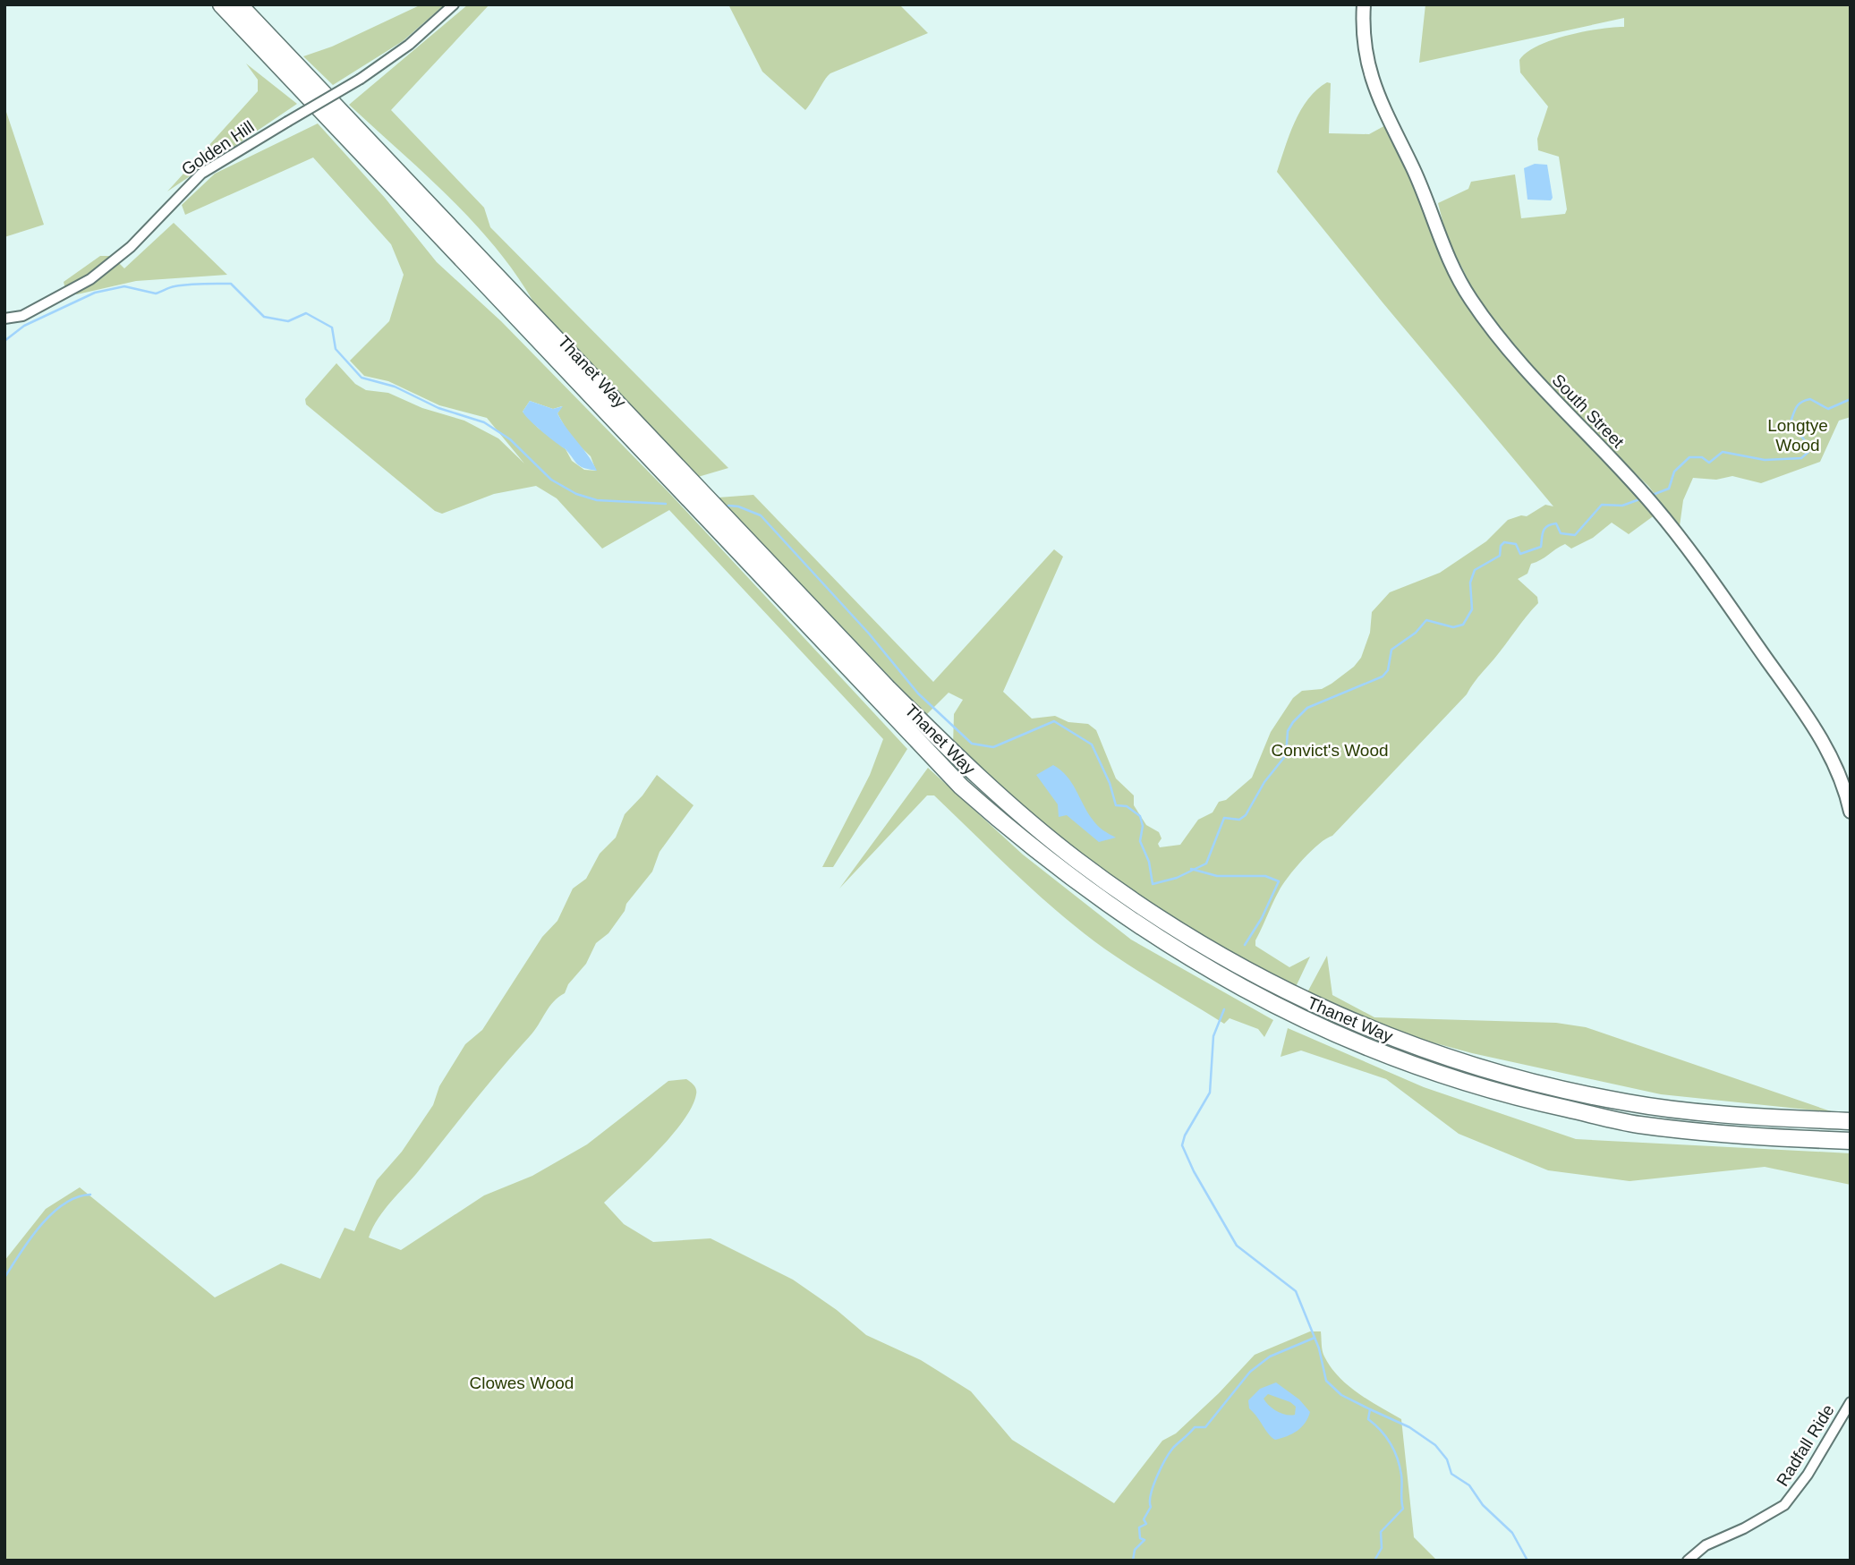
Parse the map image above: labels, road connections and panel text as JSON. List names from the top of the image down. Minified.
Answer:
{"streets":{"highway":["Thanet Way"],"street":["Golden Hill","South Street","Radfall Ride"]},"parks":["Longtye Wood","Convict's Wood","Clowes Wood"]}
